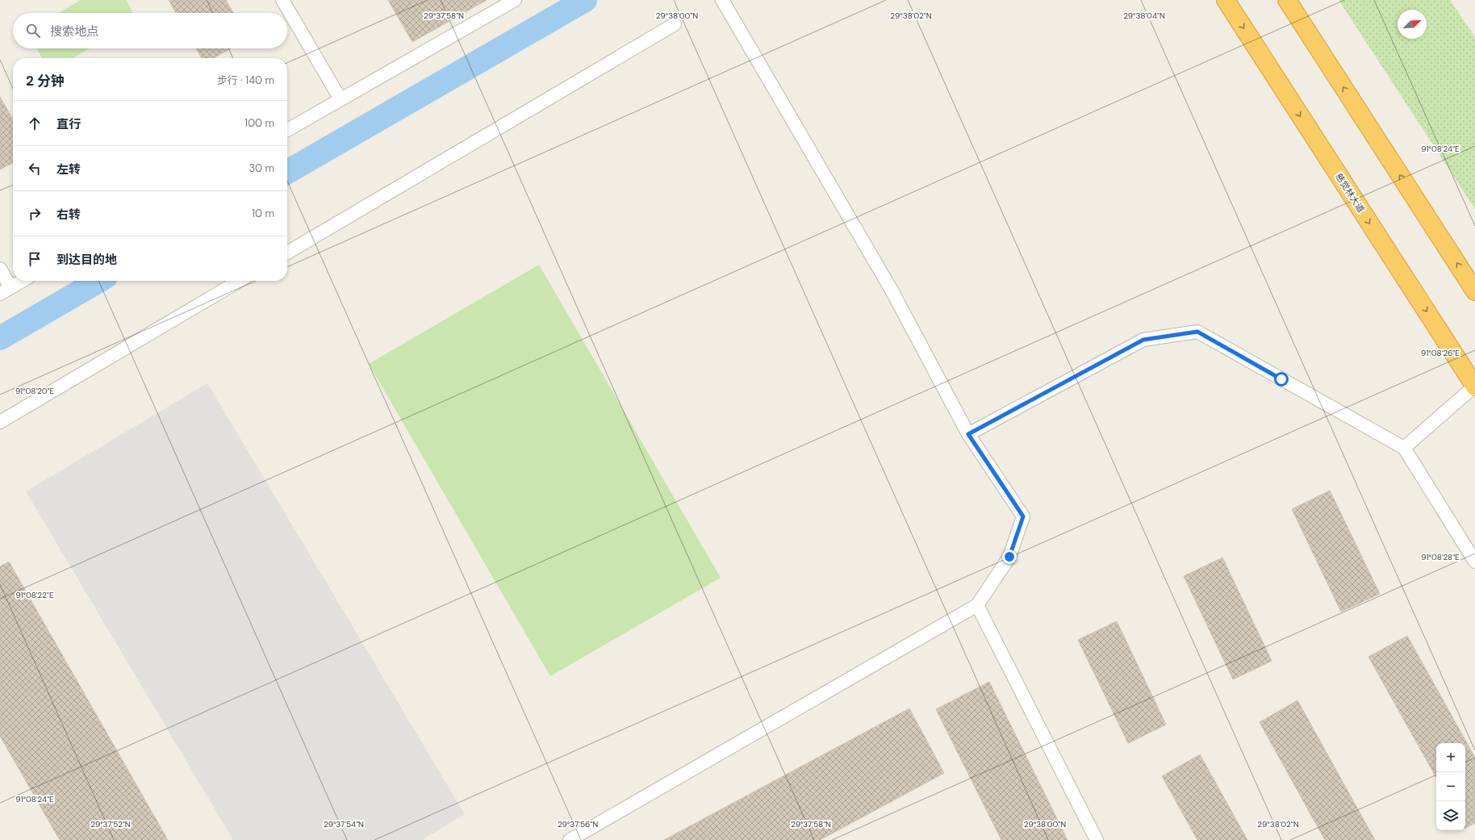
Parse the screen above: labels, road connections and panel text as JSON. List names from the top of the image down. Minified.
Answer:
{"streets":{"highway":["慈觉林大道"]},"north":"top right","page":{"search":"搜索地点","heading":["2 分钟","步行 · 140 m"],"list":[["直行","100 m"],["左转","30 m"],["右转","10 m"],"到达目的地"],"map_buttons":["+","−"]},"coordinates":["29°37'58\"N","29°38'00\"N","29°38'02\"N","29°38'04\"N","91°08'24\"E","91°08'26\"E","91°08'20\"E","91°08'28\"E","91°08'22\"E","29°37'52\"N","29°37'54\"N","29°37'56\"N"]}
